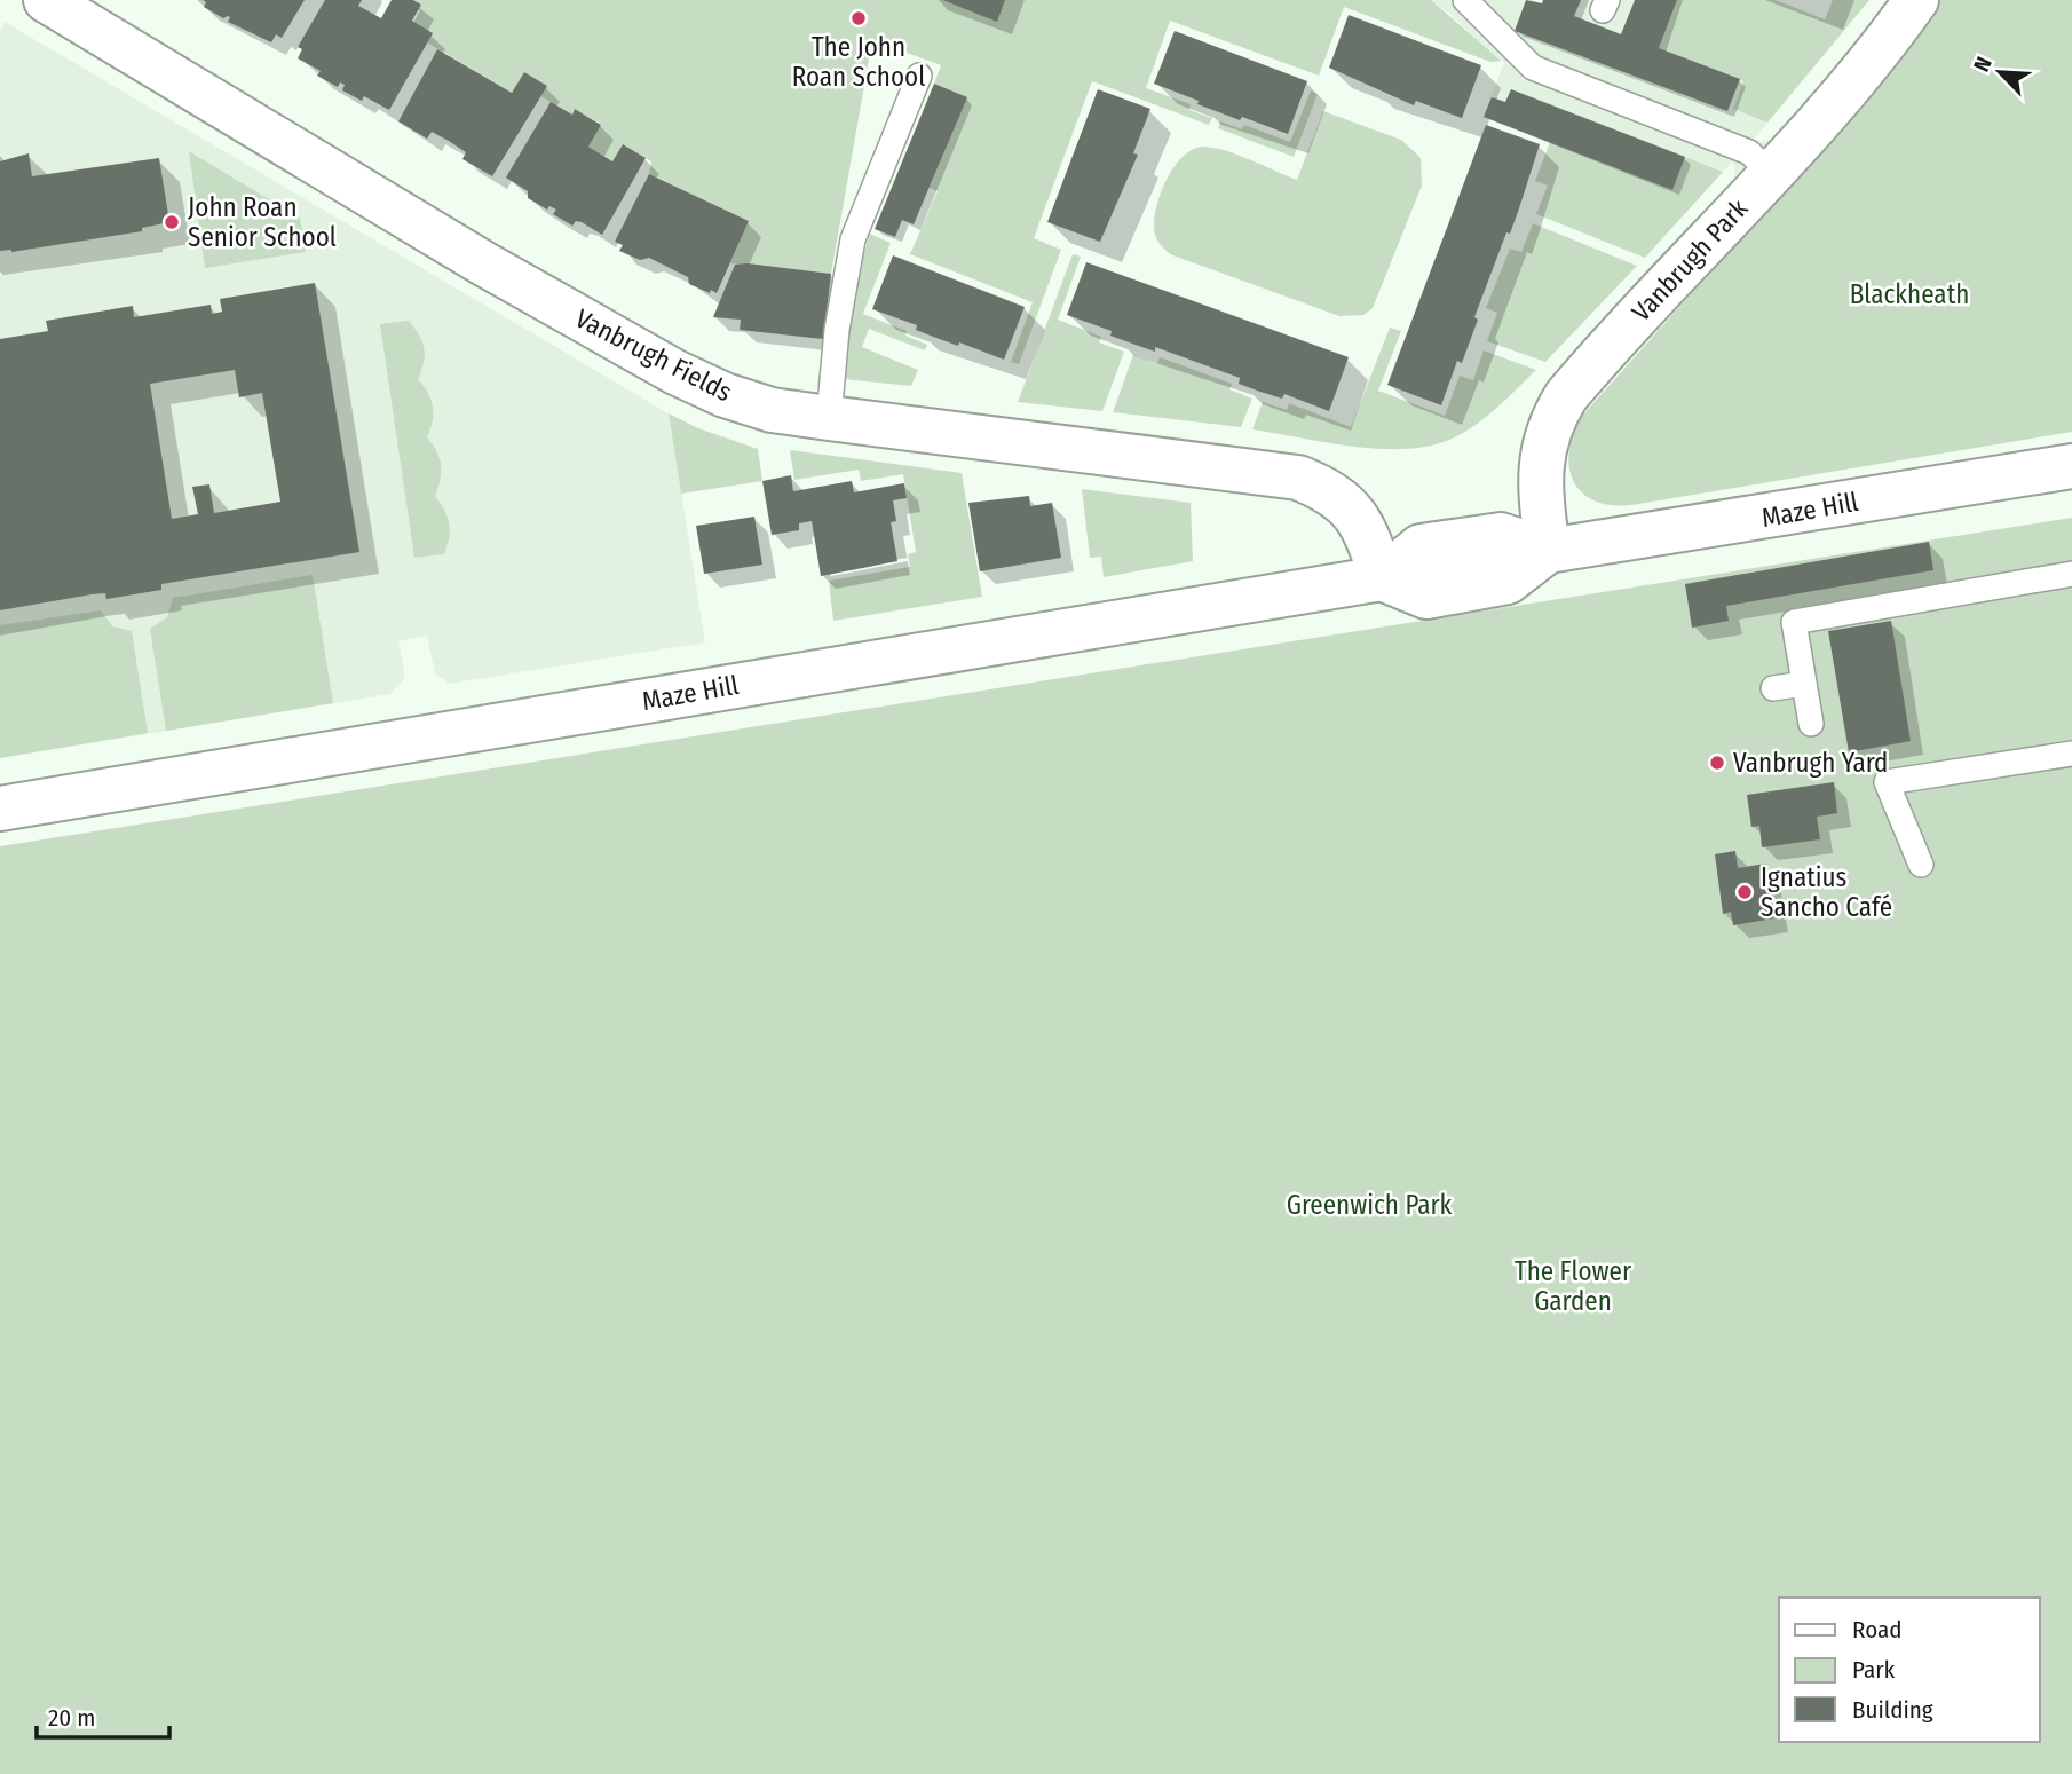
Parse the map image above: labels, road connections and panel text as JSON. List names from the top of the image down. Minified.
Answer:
{"streets":{"street":["Vanbrugh Park","Vanbrugh Fields","Maze Hill"]},"crossings":[["Vanbrugh Park","Maze Hill"],["Vanbrugh Fields","Maze Hill"]],"parks":["Blackheath","Greenwich Park","The Flower Garden"],"places":["The John Roan School","John Roan Senior School","Vanbrugh Yard","Ignatius Sancho Café"],"legend":["Road","Park","Building"],"scale_bar":"20 m","north":"top left"}
